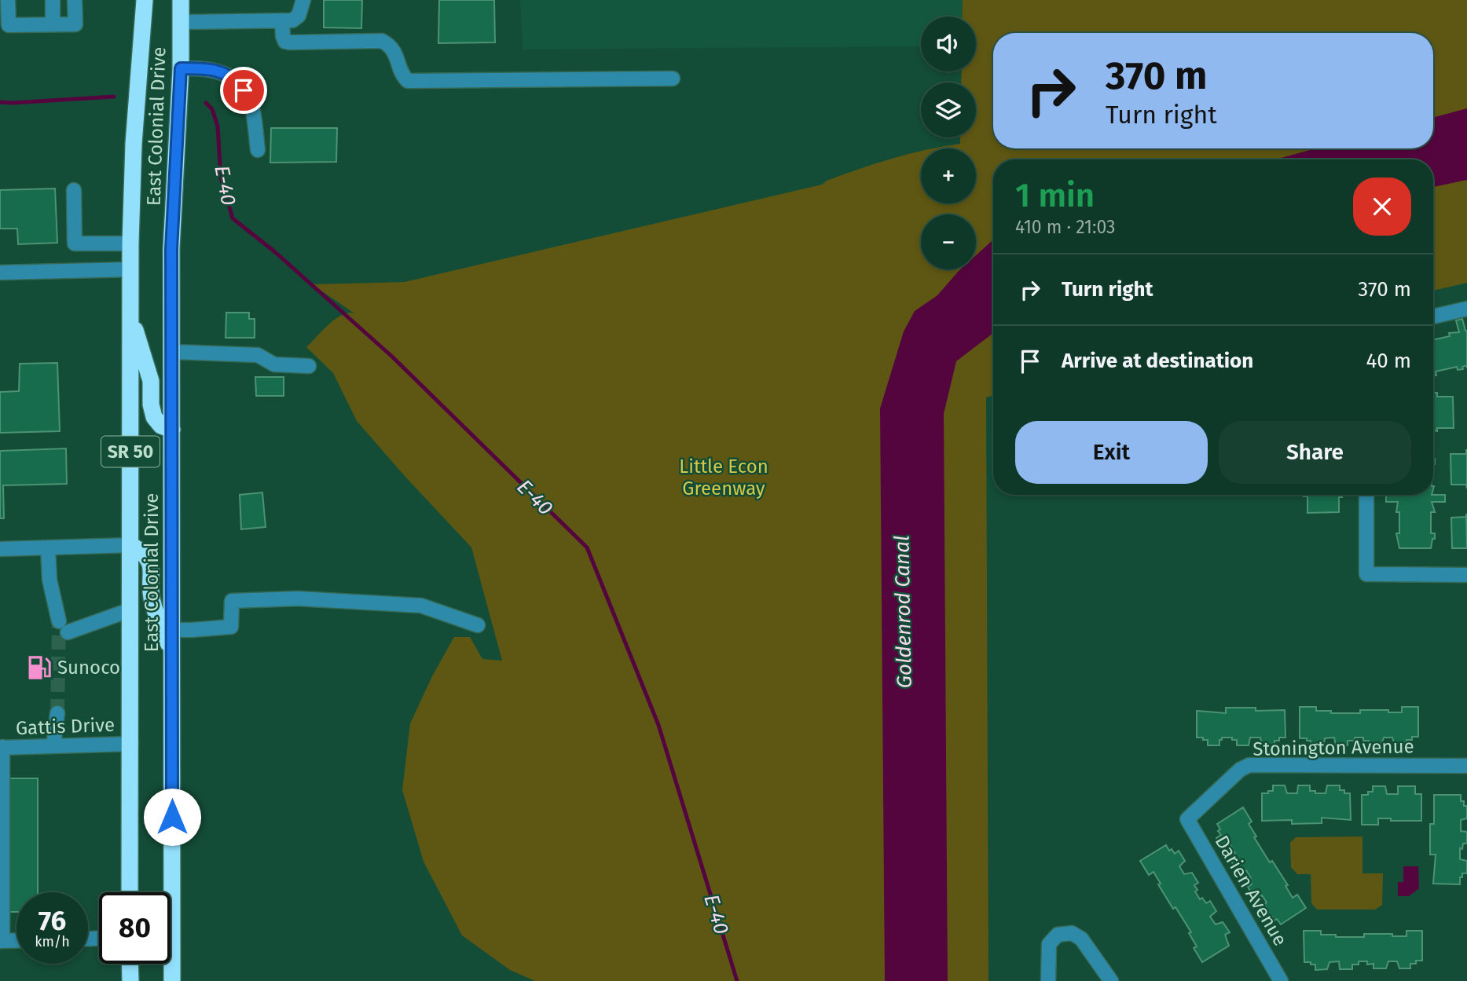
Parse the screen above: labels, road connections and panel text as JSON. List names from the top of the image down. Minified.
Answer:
{"streets":{"highway":["East Colonial Drive","SR 50"],"street":["Gattis Drive","Stonington Avenue","Darien Avenue"]},"crossings":[["East Colonial Drive","Gattis Drive"],["Stonington Avenue","Darien Avenue"]],"water":["E-40","Goldenrod Canal"],"parks":["Little Econ Greenway"],"places":{"fuel station":["Sunoco"]},"page":{"map_buttons":["+","−"],"turn":["370 m","Turn right"],"heading":["1 min","410 m · 21:03"],"list":[{"name":"Turn right","value":"370 m"},{"name":"Arrive at destination","value":"40 m"}],"buttons":["Exit","Share"],"speed":"76 km/h","limit":"80"}}
